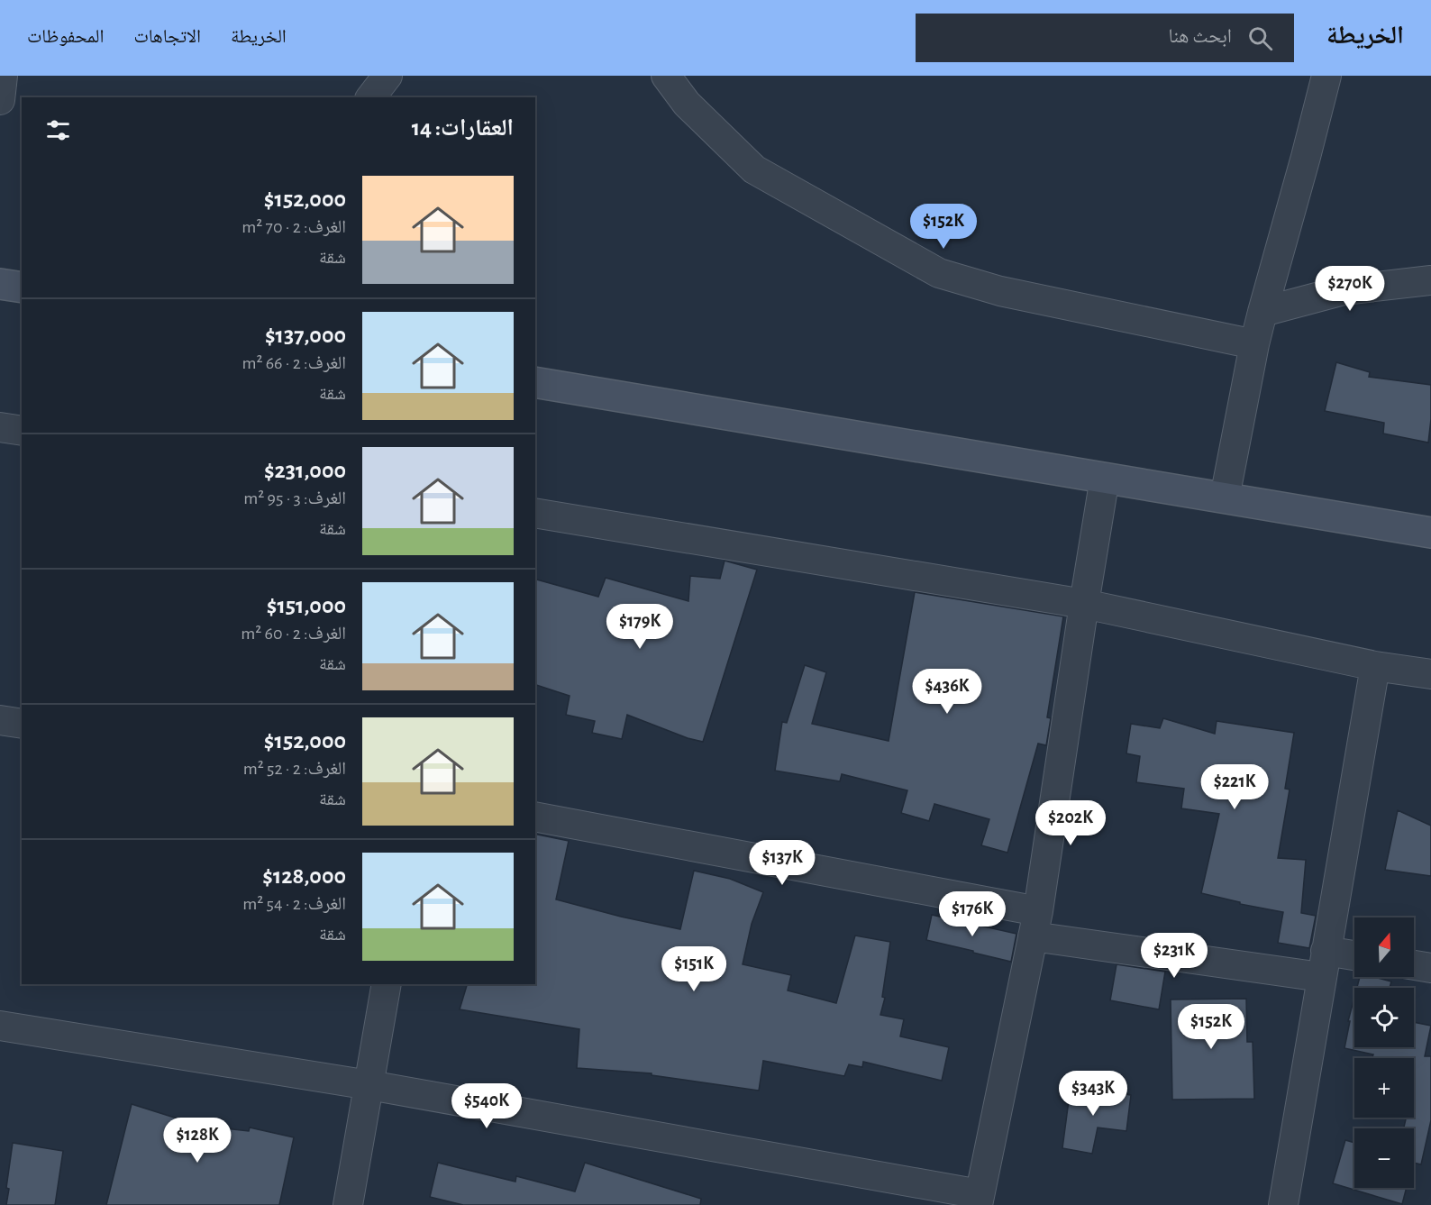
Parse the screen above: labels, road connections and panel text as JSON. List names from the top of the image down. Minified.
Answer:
{"north":"top","page":{"header":"الخريطة","search":"ابحث هنا","nav":["الخريطة","الاتجاهات","المحفوظات"],"heading":"العقارات: 14","list":[{"name":"$152,000","note":"الغرف: 2 · 70 m² · شقة"},{"name":"$137,000","note":"الغرف: 2 · 66 m² · شقة"},{"name":"$231,000","note":"الغرف: 3 · 95 m² · شقة"},{"name":"$151,000","note":"الغرف: 2 · 60 m² · شقة"},{"name":"$152,000","note":"الغرف: 2 · 52 m² · شقة"},{"name":"$128,000","note":"الغرف: 2 · 54 m² · شقة"}],"price":["$152K","$270K","$179K","$436K","$221K","$202K","$137K","$176K","$231K","$151K","$152K","$343K","$540K","$128K"],"map_buttons":["+","−"]}}
